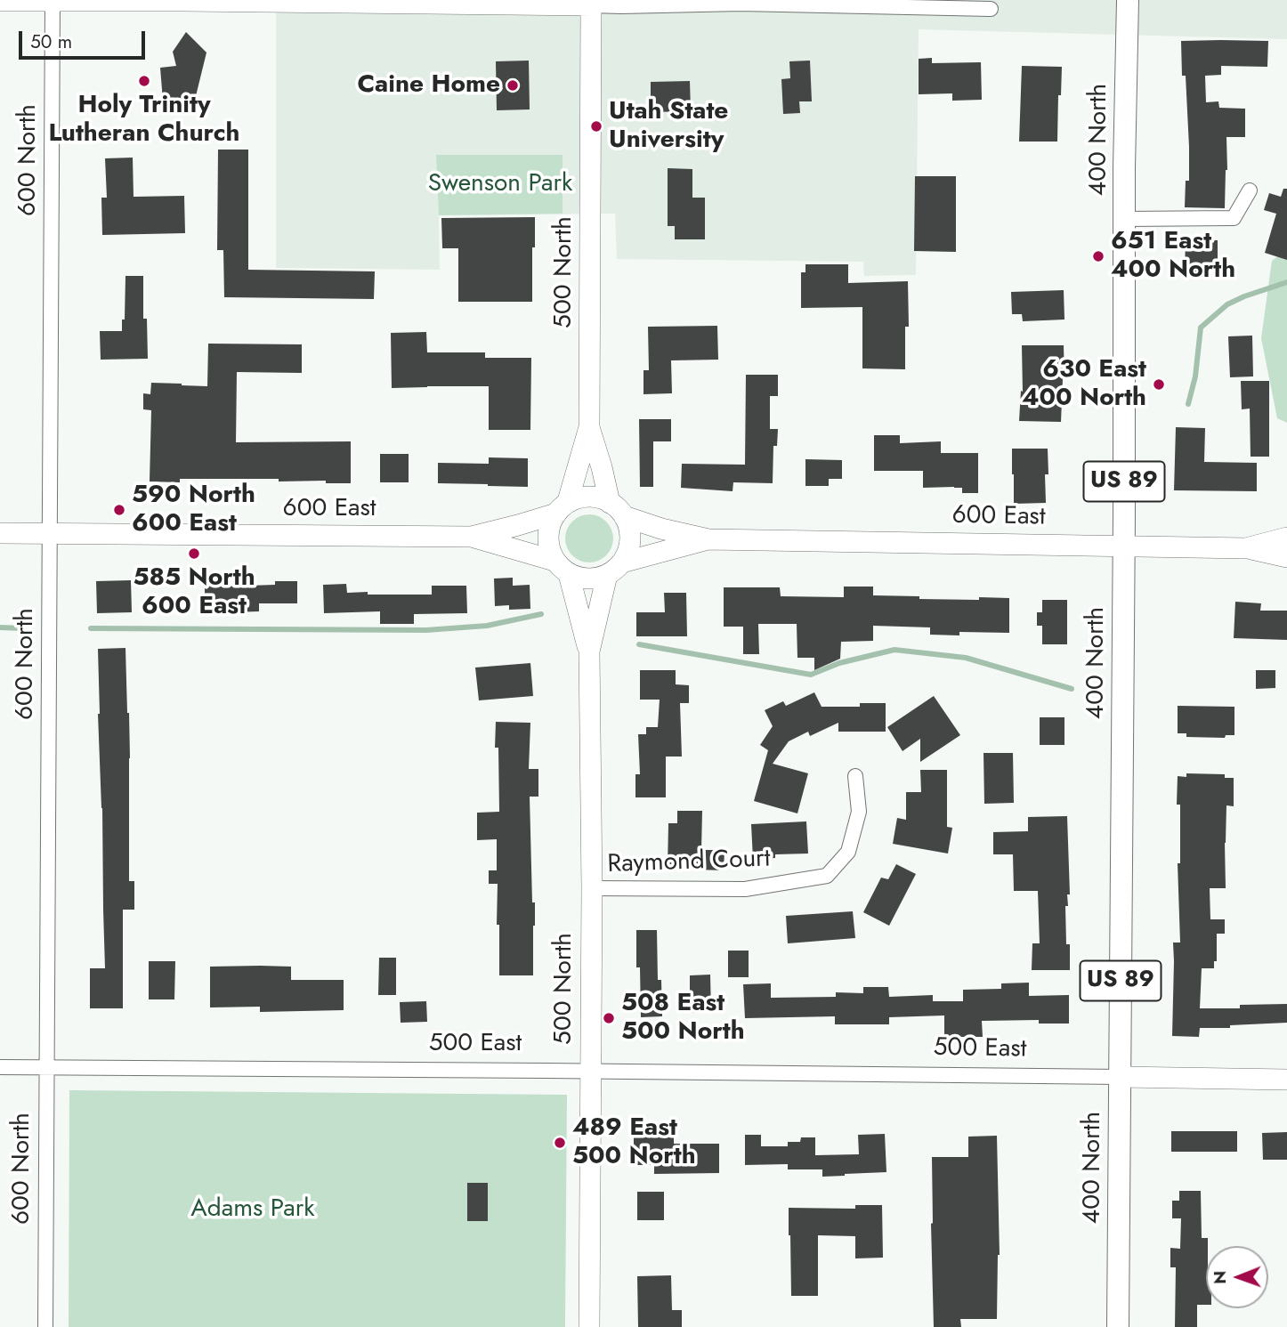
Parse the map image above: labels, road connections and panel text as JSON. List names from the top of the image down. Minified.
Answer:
{"streets":{"main road":["400 North","500 North","US 89","600 East","500 East"],"street":["600 North","Raymond Court"]},"crossings":[["400 North","600 East"],["400 North","500 East"],["600 North","600 East"],["600 North","500 East"],["500 North","600 East"],["500 North","Raymond Court"],["500 North","500 East"]],"parks":["Swenson Park","Adams Park"],"places":["Holy Trinity Lutheran Church","Caine Home","Utah State University","651 East 400 North","630 East 400 North","590 North 600 East","585 North 600 East","508 East 500 North","489 East 500 North"],"scale_bar":"50 m","north":"left"}
